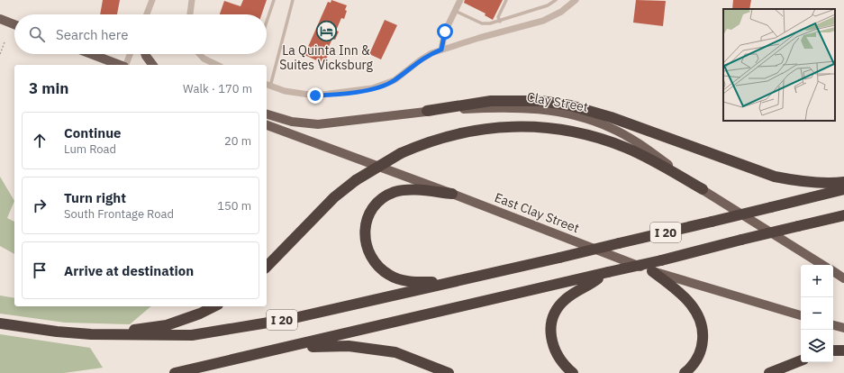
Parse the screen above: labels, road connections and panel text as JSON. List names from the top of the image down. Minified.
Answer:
{"streets":{"highway":["I 20"],"main road":["Clay Street","East Clay Street"]},"places":{"hotel":["La Quinta Inn & Suites Vicksburg"]},"page":{"search":"Search here","heading":["3 min","Walk · 170 m"],"list":[["Continue","Lum Road","20 m"],["Turn right","South Frontage Road","150 m"],"Arrive at destination"],"map_buttons":["+","−"]}}
